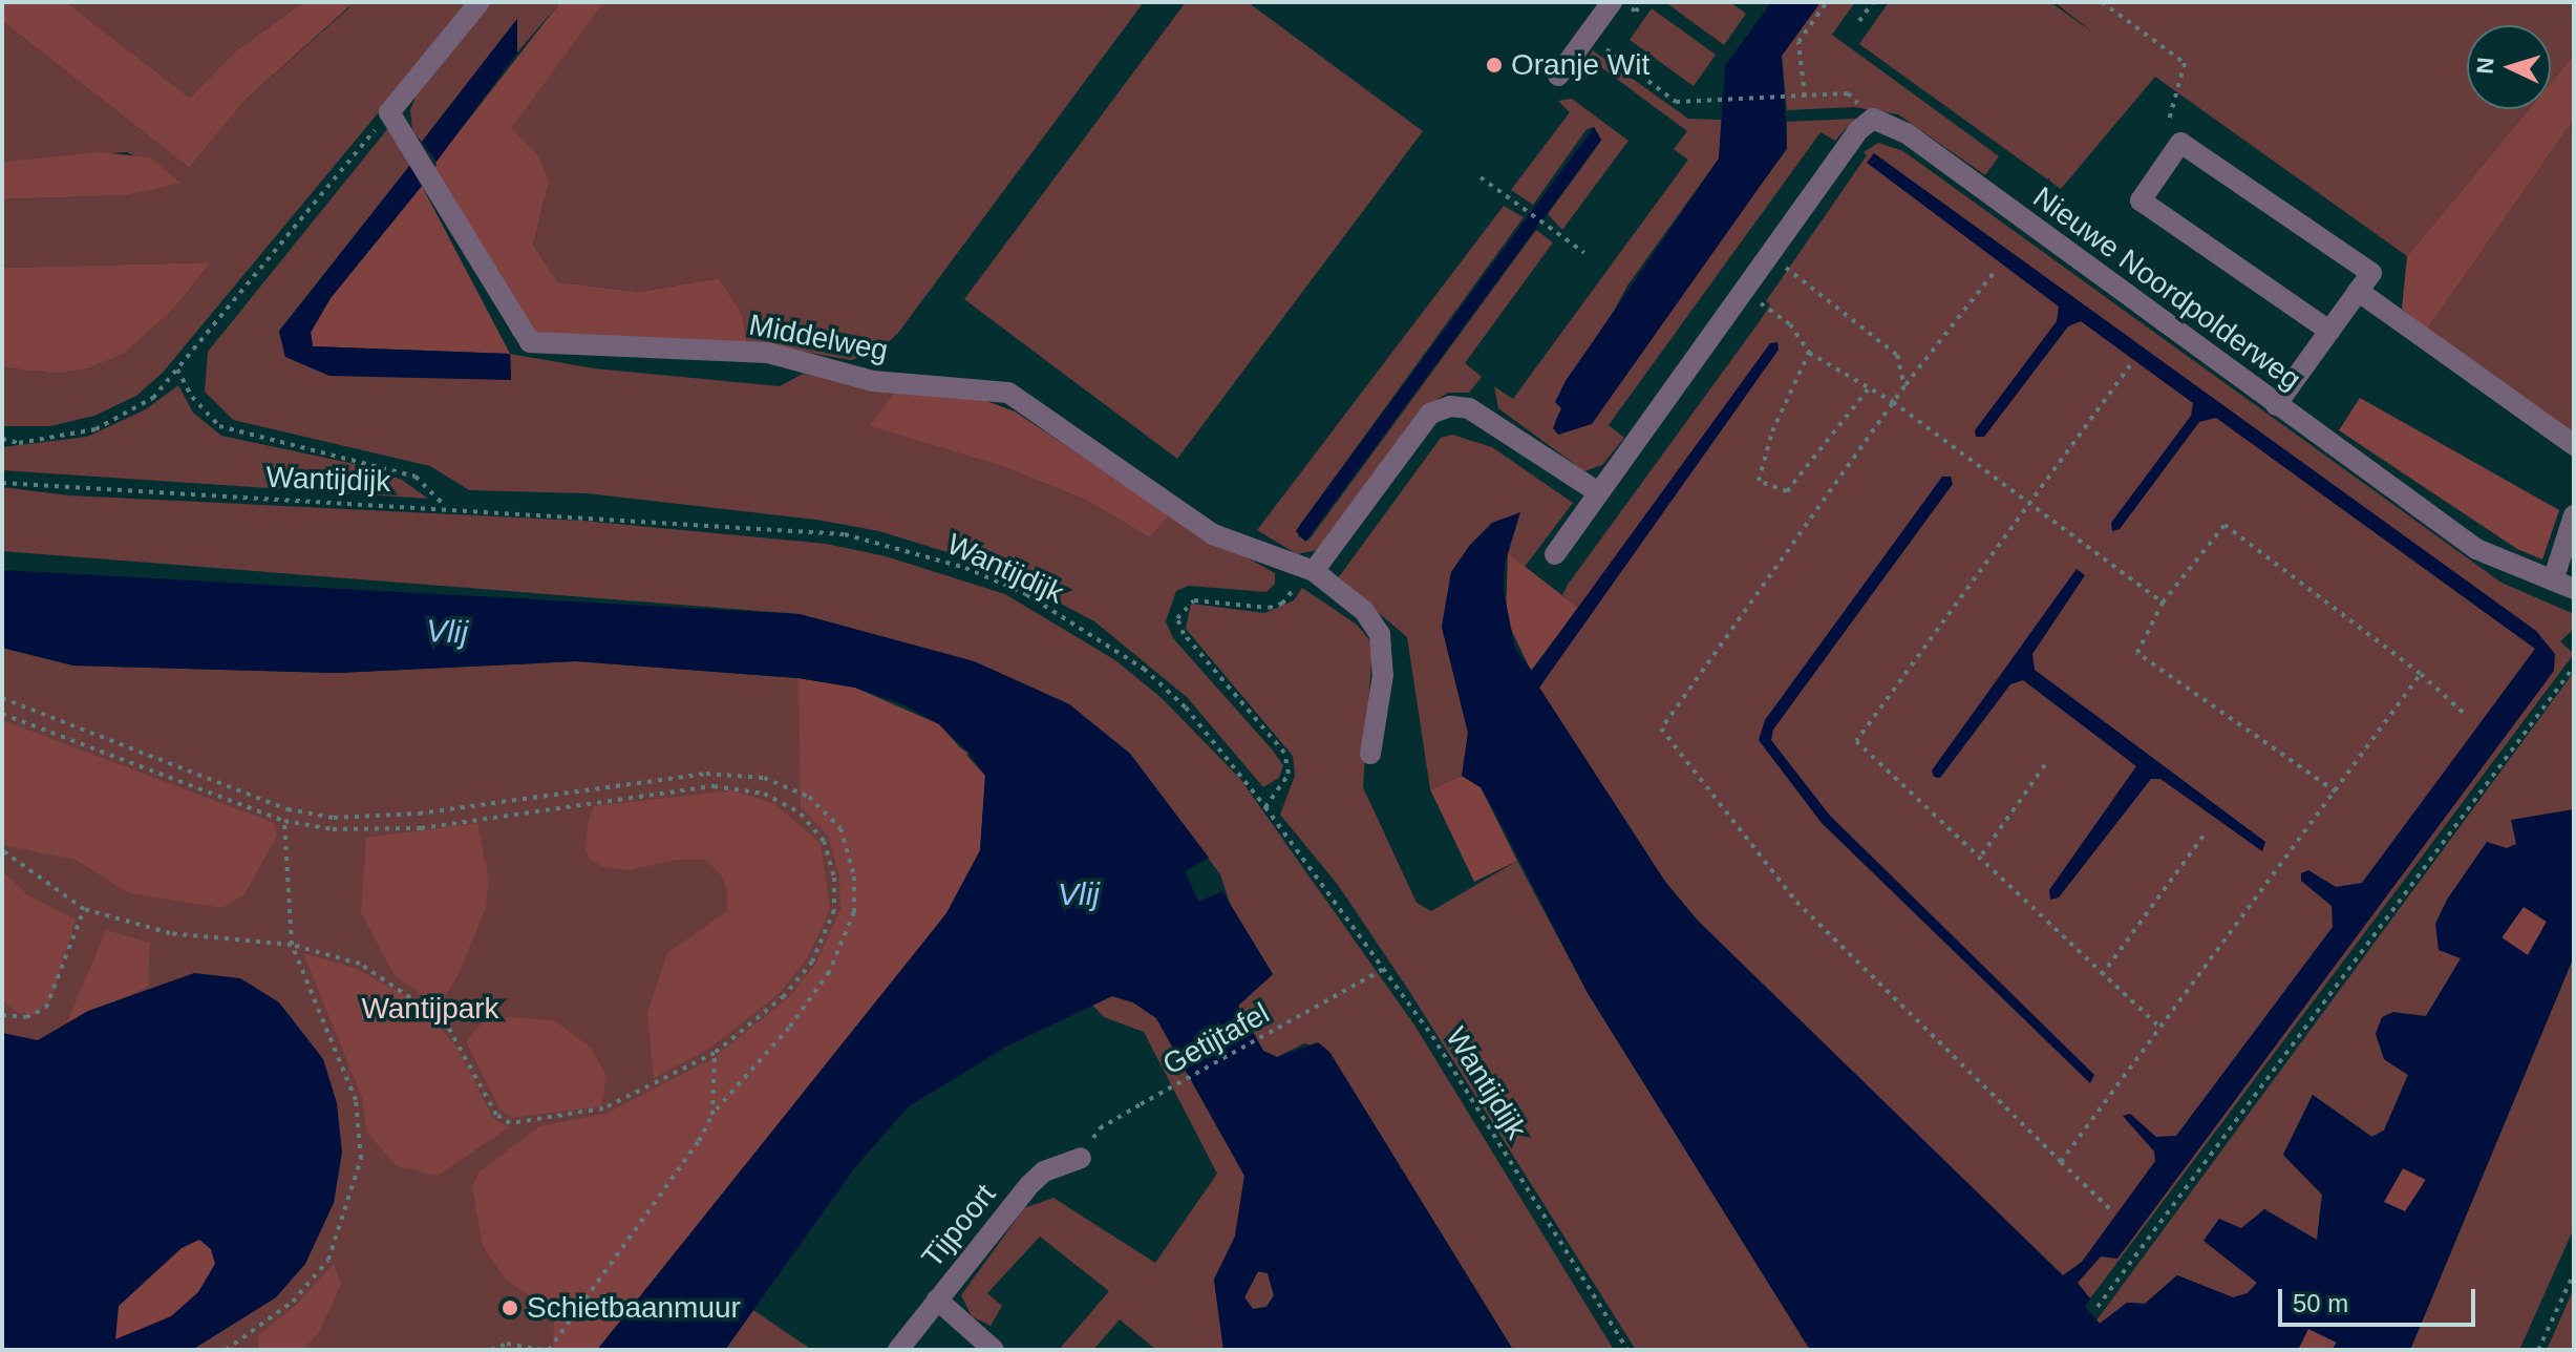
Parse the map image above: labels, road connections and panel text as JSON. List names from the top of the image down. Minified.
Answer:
{"streets":{"street":["Nieuwe Noordpolderweg","Middelweg","Tijpoort"],"path":["Wantijdijk","Getijtafel"]},"crossings":[["Wantijdijk","Getijtafel"],["Getijtafel","Tijpoort"]],"water":["Vlij"],"parks":["Wantijpark"],"places":["Oranje Wit","Schietbaanmuur"],"scale_bar":"50 m","north":"left"}
